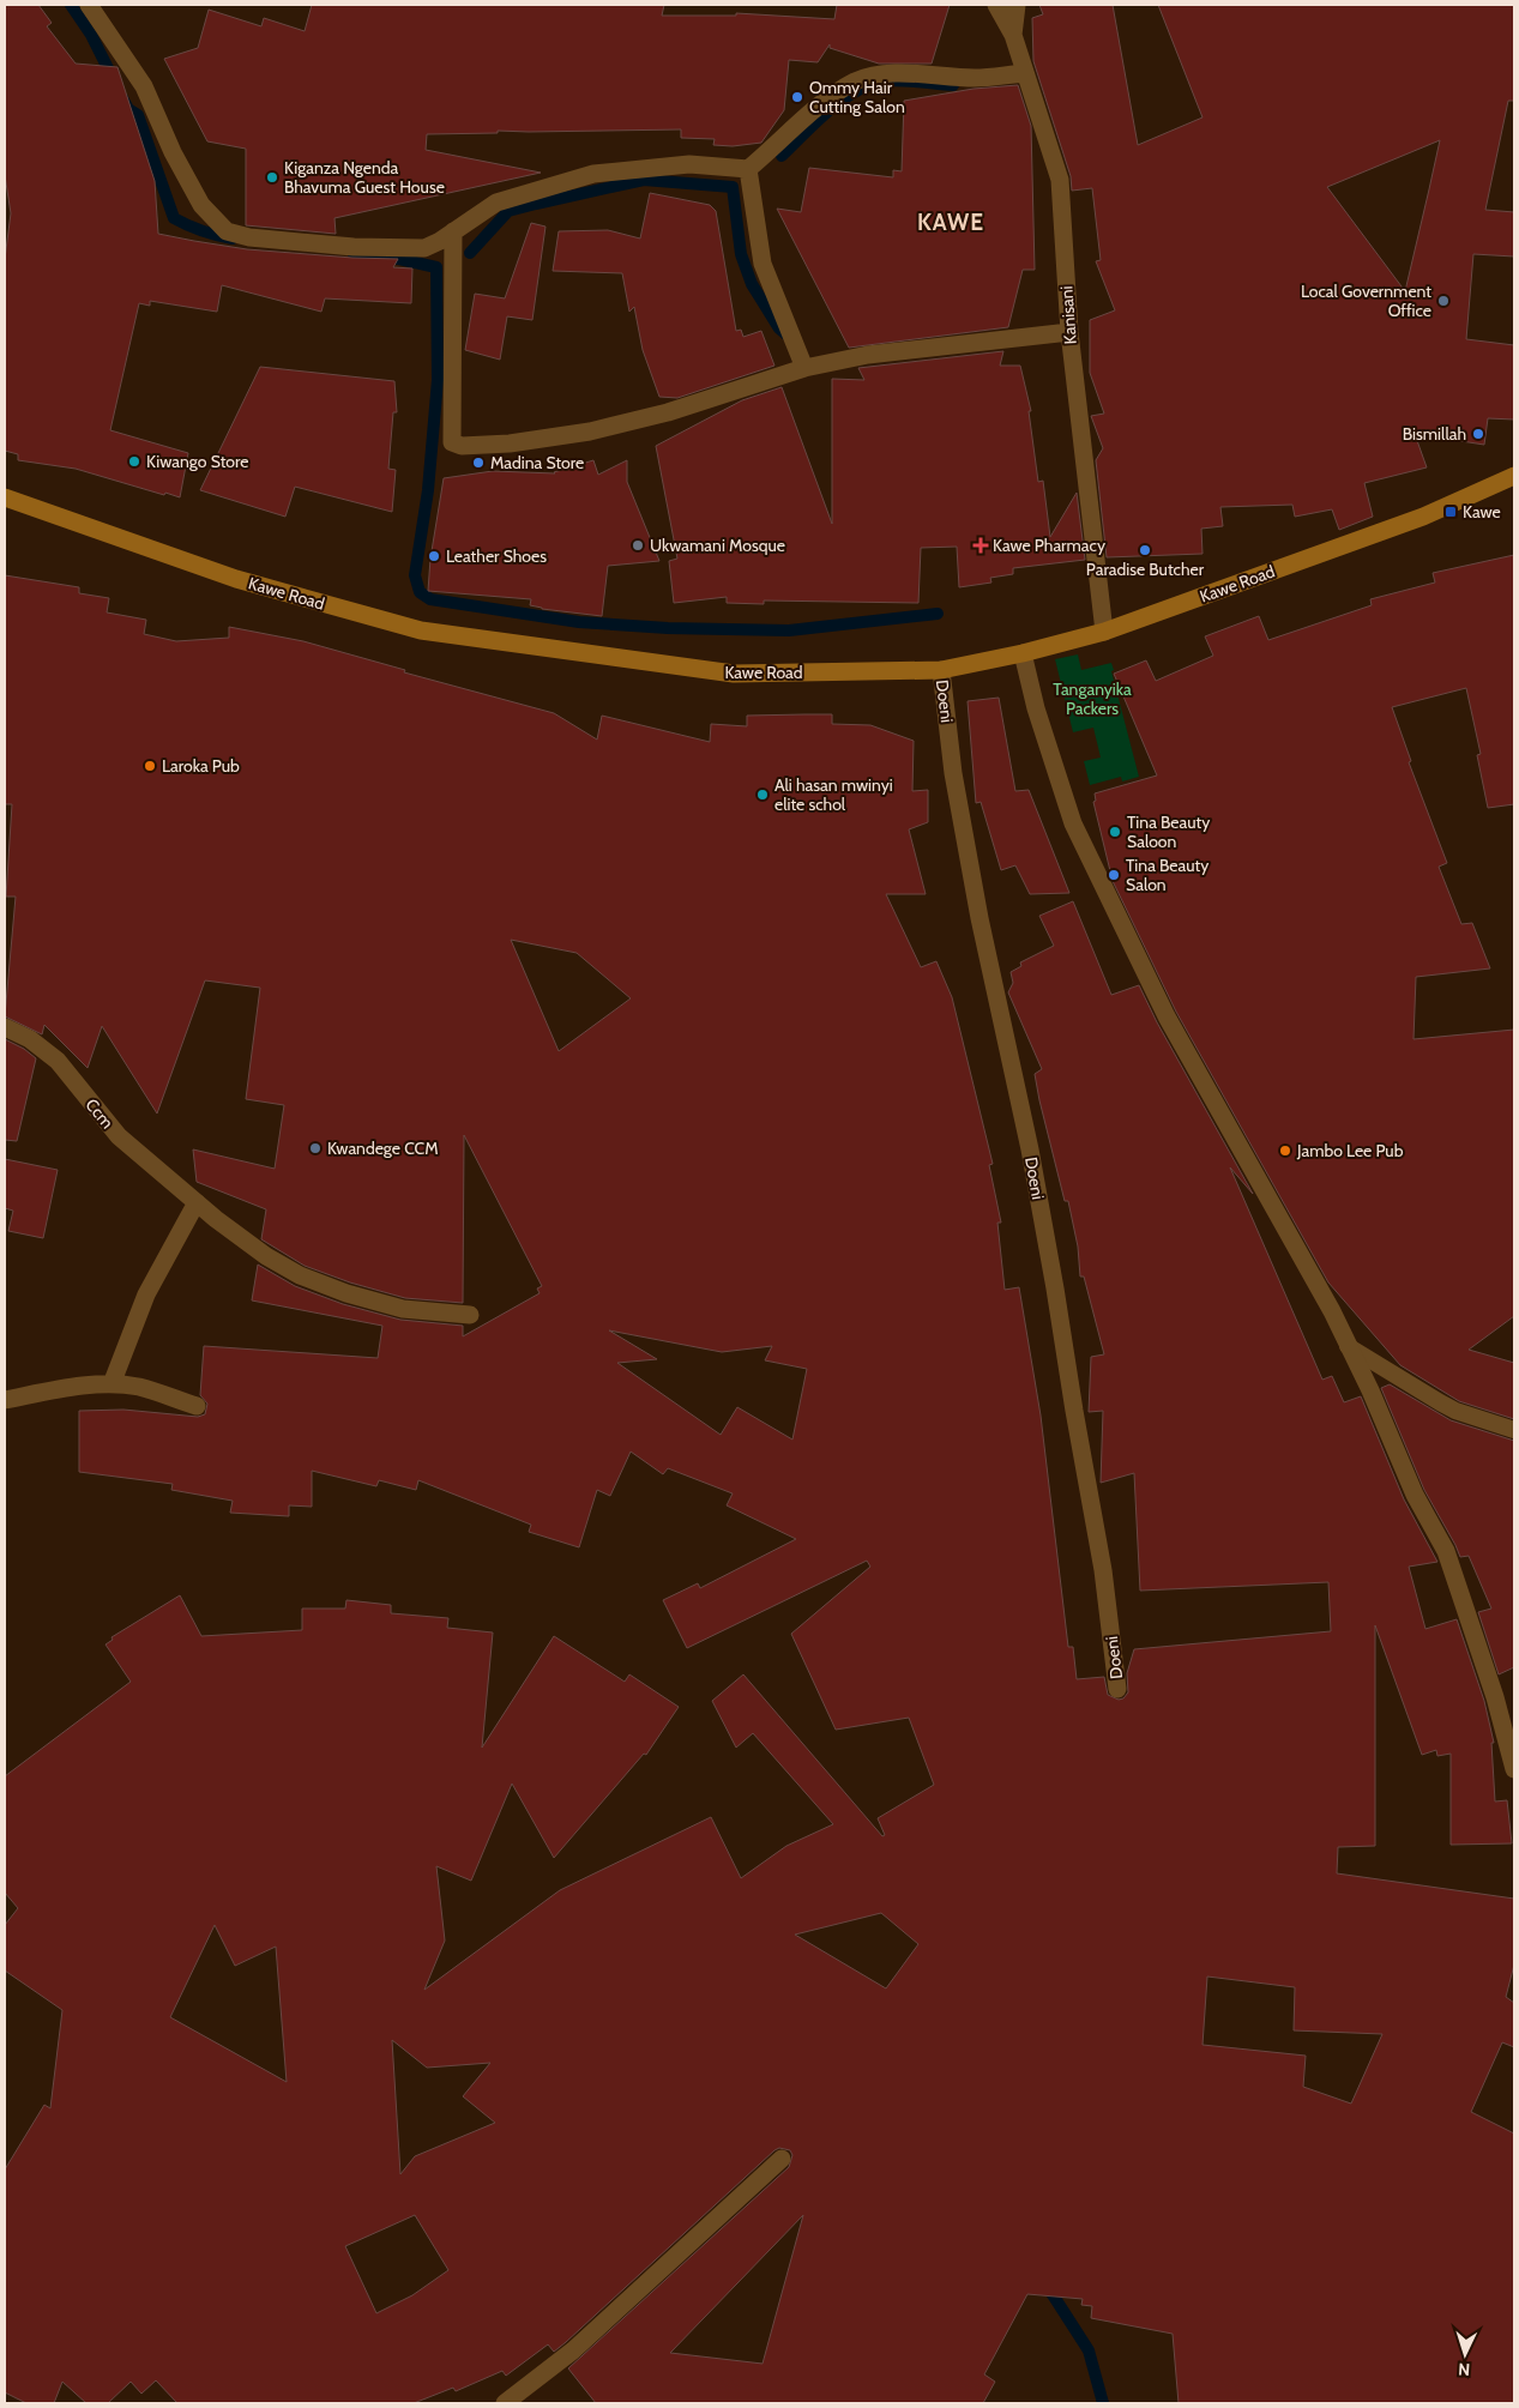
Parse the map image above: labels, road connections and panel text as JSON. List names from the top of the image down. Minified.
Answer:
{"streets":{"main road":["Kawe Road"],"street":["Kanisani","Doeni","Ccm"]},"crossings":[["Kanisani","Kawe Road"],["Kawe Road","Doeni"]],"districts":["KAWE"],"parks":["Tanganyika Packers"],"places":{"other":["Ommy Hair Cutting Salon","Kiganza Ngenda Bhavuma Guest House","Local Government Office","Bismillah","Kiwango Store","Madina Store","Ukwamani Mosque","Paradise Butcher","Leather Shoes","Laroka Pub","Ali hasan mwinyi elite schol","Tina Beauty Saloon","Tina Beauty Salon","Kwandege CCM","Jambo Lee Pub"],"transit":["Kawe"],"health":["Kawe Pharmacy"]},"north":"bottom"}
